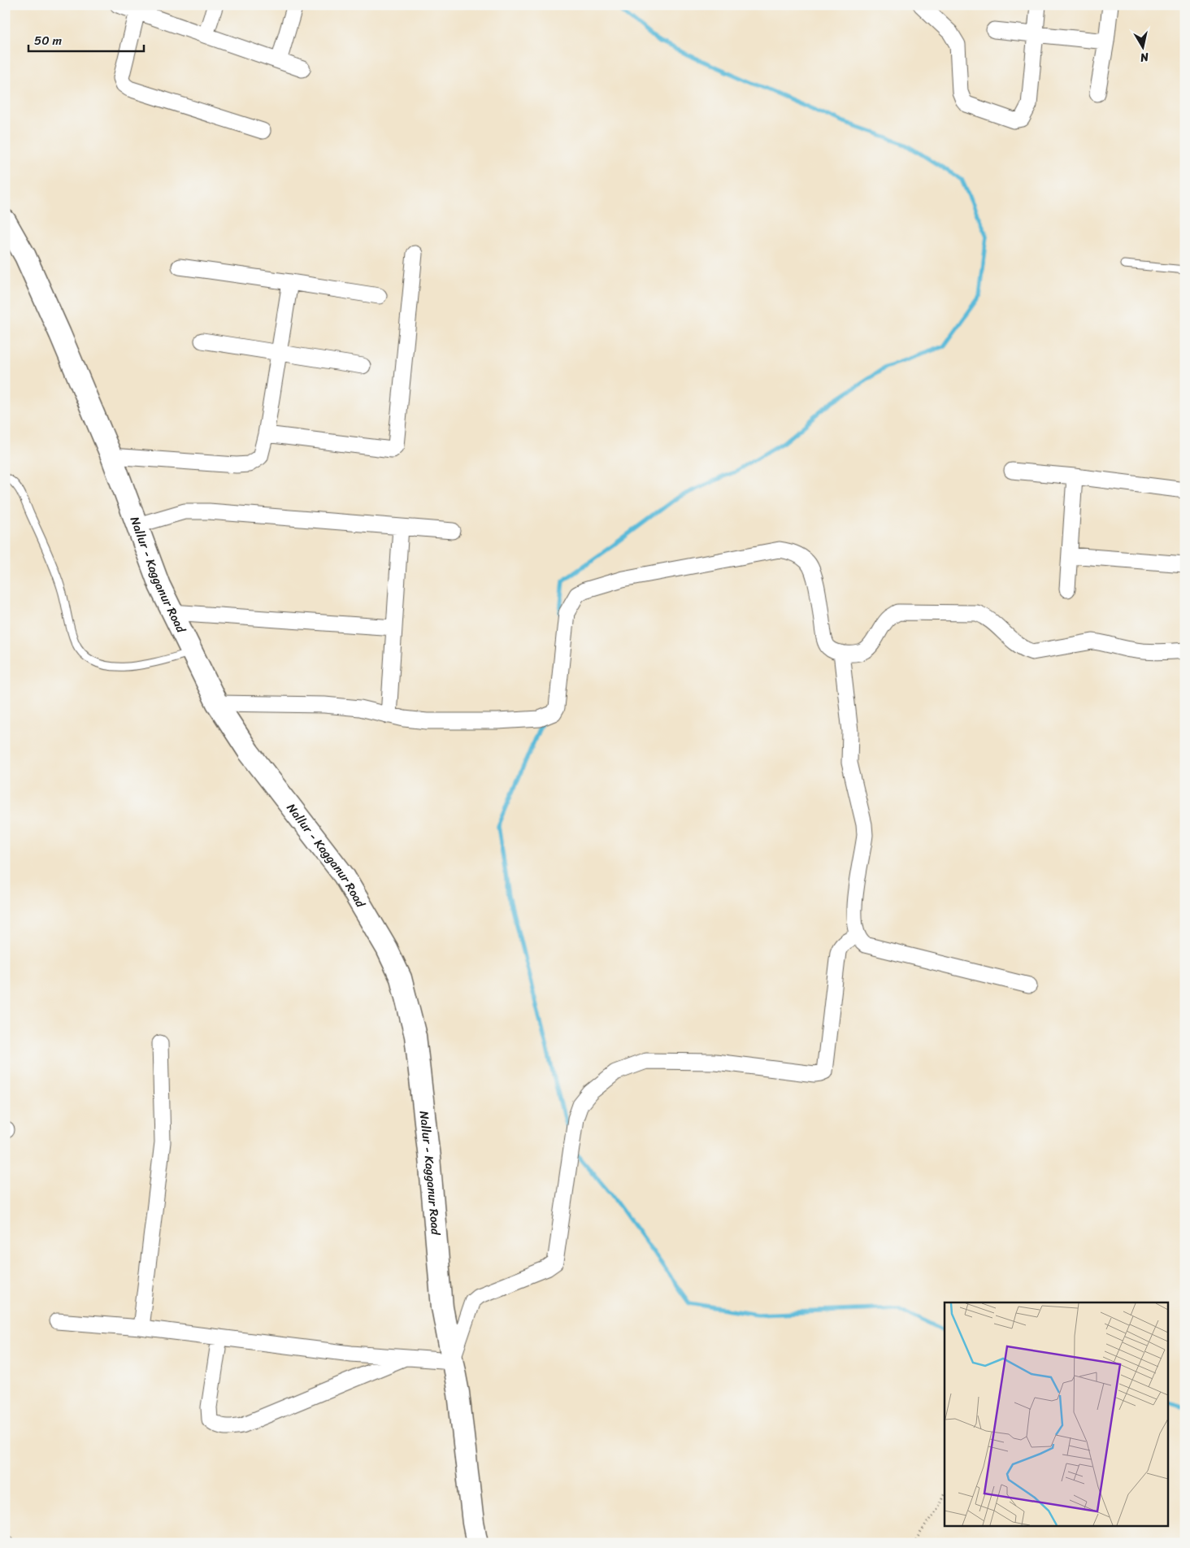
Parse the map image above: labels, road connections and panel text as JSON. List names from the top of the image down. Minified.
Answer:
{"streets":{"main road":["Nallur - Kagganur Road"]},"scale_bar":"50 m","north":"bottom"}
